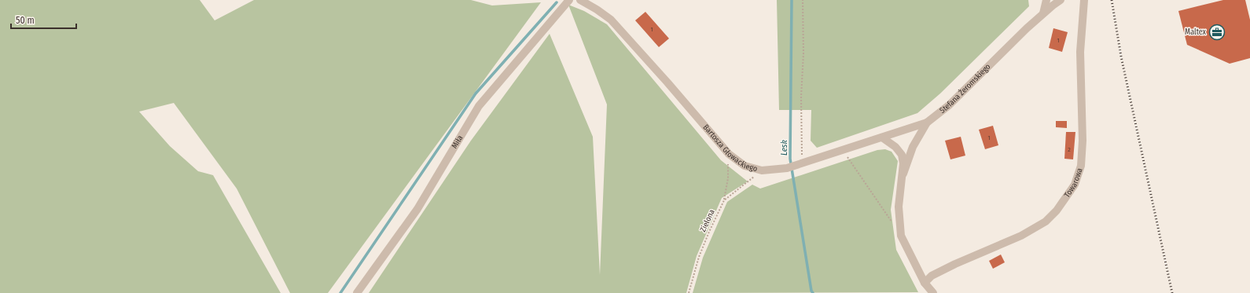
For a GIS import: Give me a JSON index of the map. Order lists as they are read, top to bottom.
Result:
{
  "streets": {
    "street": [
      "Stefana Żeromskiego",
      "Miła",
      "Bartosza Głowackiego",
      "Towarowa"
    ],
    "path": ["Zielona"]
  },
  "crossings": [
    ["Stefana Żeromskiego", "Bartosza Głowackiego"],
    ["Stefana Żeromskiego", "Towarowa"],
    ["Bartosza Głowackiego", "Zielona"]
  ],
  "water": ["Lesk"],
  "places": {
    "office": ["Maltex"]
  },
  "house_numbers": [
    "1",
    "1",
    "1",
    "2"
  ],
  "scale_bar": "50 m"
}
